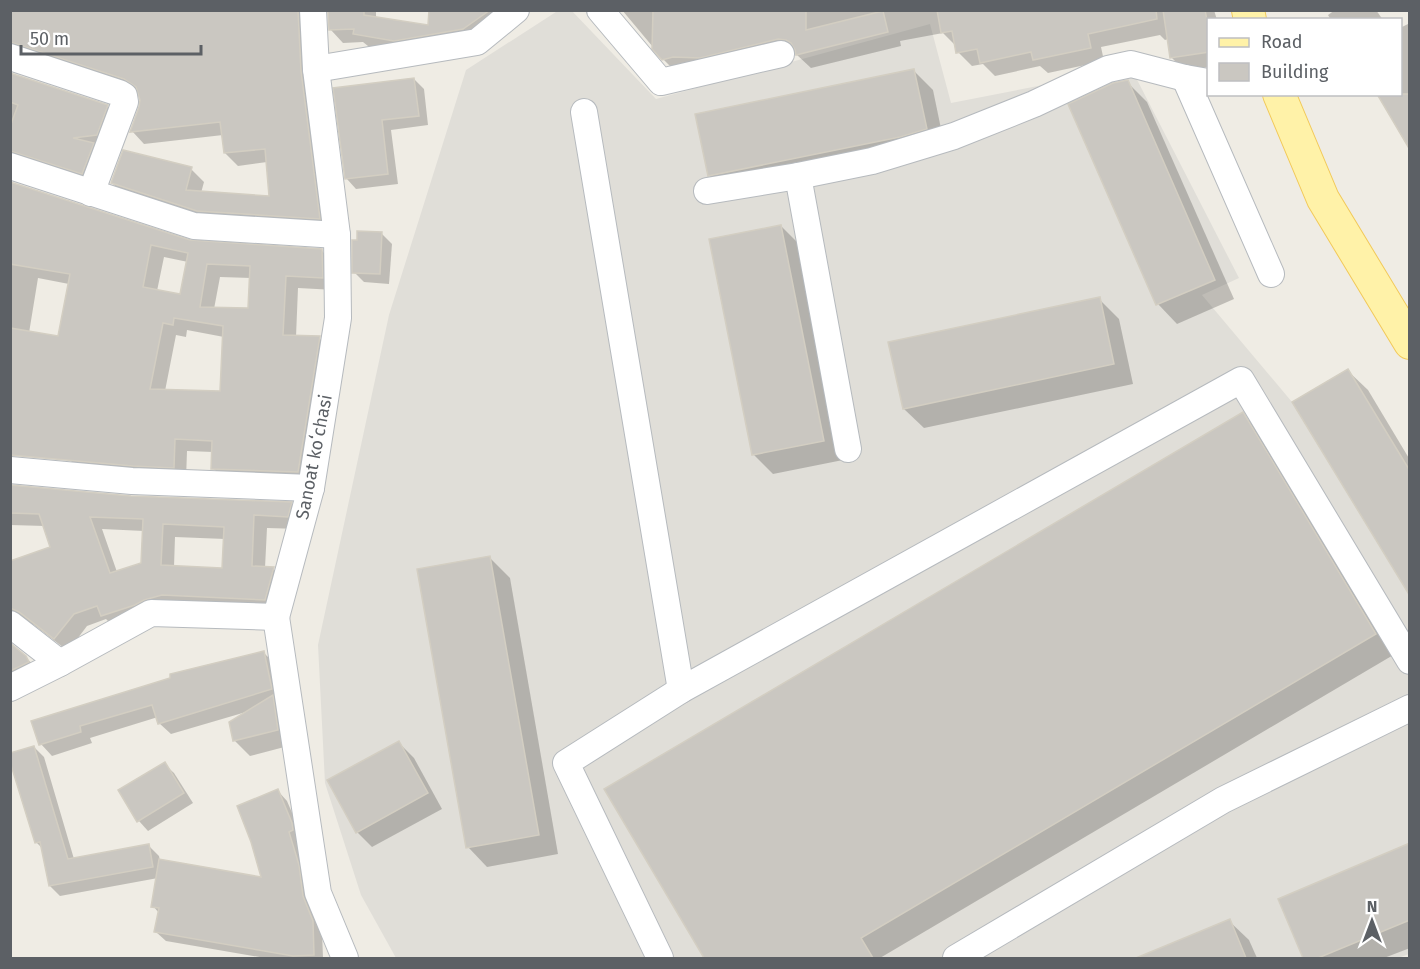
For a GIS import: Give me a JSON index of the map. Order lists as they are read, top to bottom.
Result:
{
  "streets": {
    "street": ["Sanoat koʻchasi"]
  },
  "legend": ["Road", "Building"],
  "scale_bar": "50 m",
  "north": "top"
}
